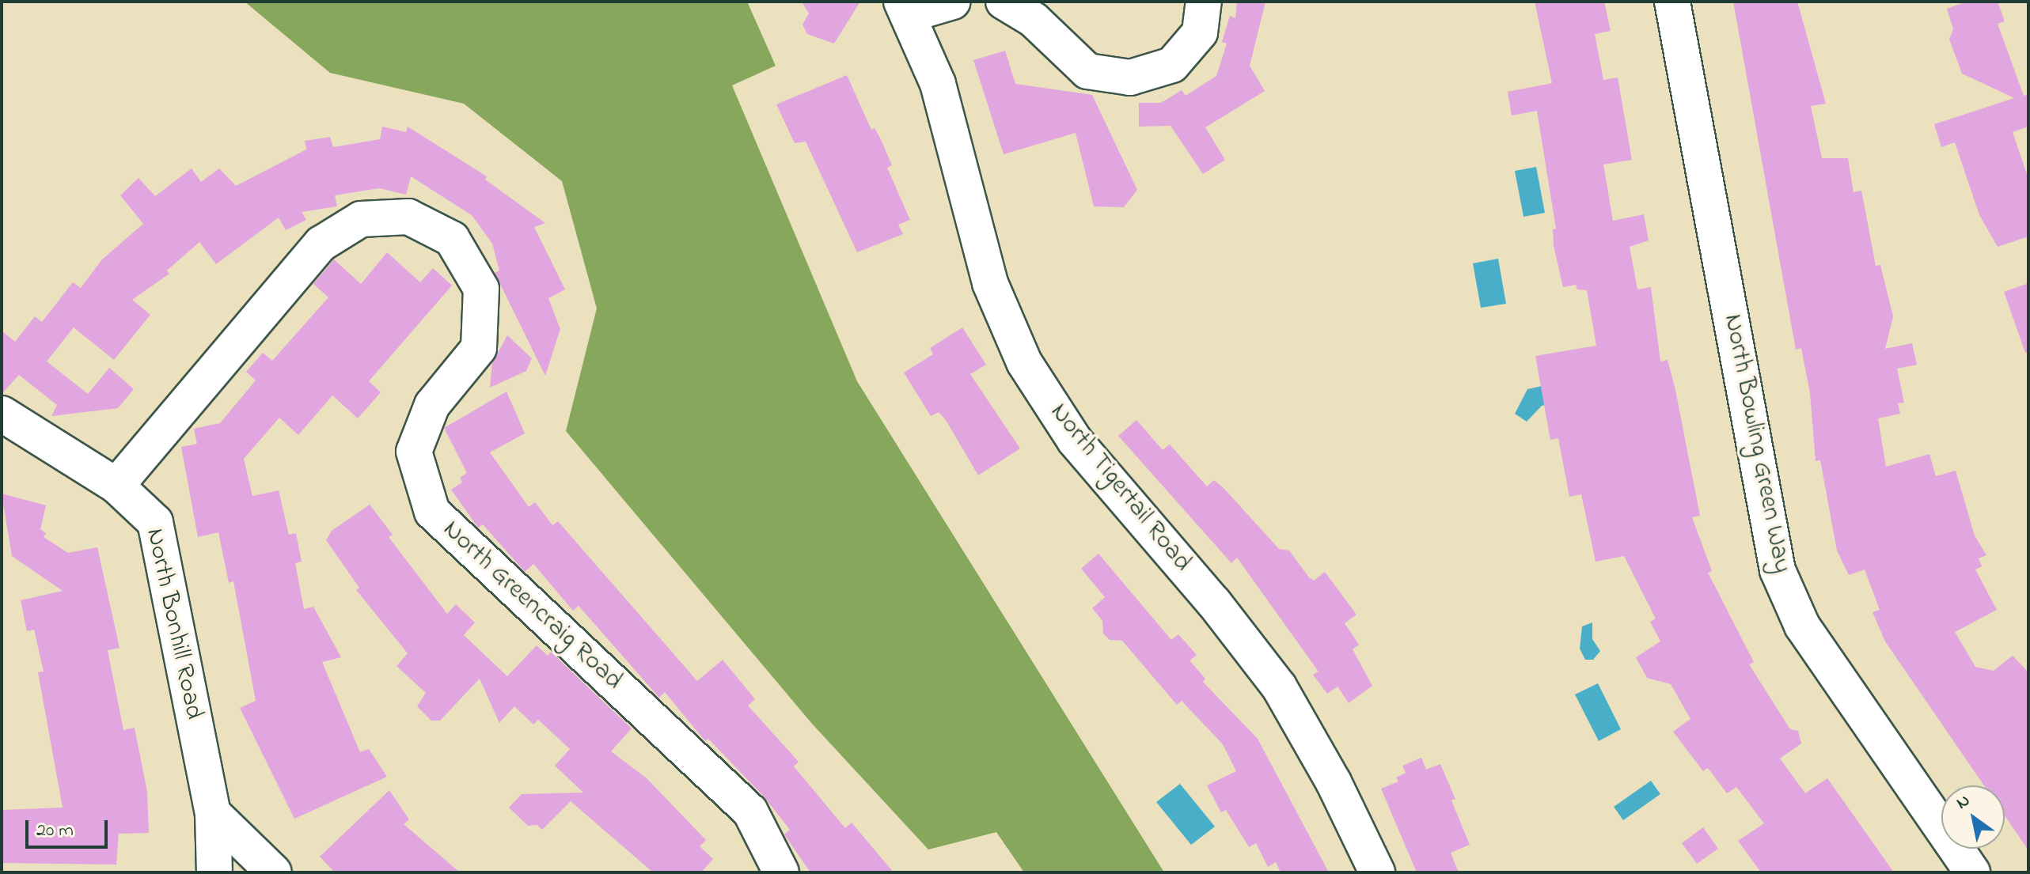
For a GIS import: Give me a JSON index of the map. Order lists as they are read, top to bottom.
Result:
{
  "streets": {
    "street": [
      "North Bowling Green Way",
      "North Tigertail Road",
      "North Greencraig Road",
      "North Bonhill Road"
    ]
  },
  "crossings": [
    ["North Greencraig Road", "North Bonhill Road"]
  ],
  "scale_bar": "20 m",
  "north": "top left"
}
